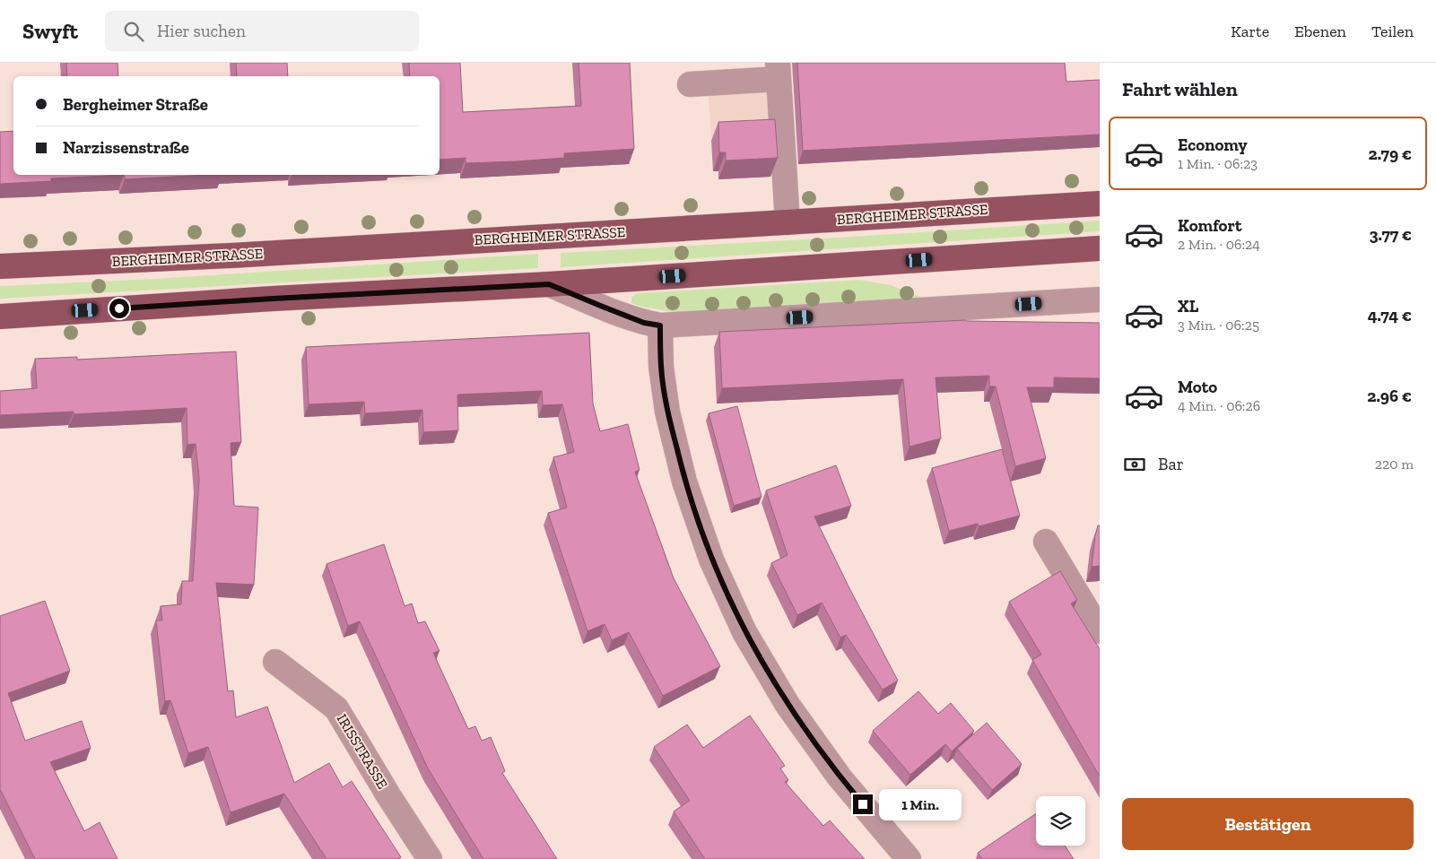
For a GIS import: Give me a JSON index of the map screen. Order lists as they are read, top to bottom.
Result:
{
  "streets": {
    "main road": ["BERGHEIMER STRASSE"],
    "street": ["IRISSTRASSE"]
  },
  "page": {
    "header": "Swyft",
    "search": "Hier suchen",
    "nav": ["Karte", "Ebenen", "Teilen"],
    "heading": "Fahrt wählen",
    "banner": ["Bergheimer Straße", "Narzissenstraße"],
    "list": [
      {
        "name": "Economy",
        "note": "1 Min. · 06:23",
        "value": "2.79 €"
      },
      {
        "name": "Komfort",
        "note": "2 Min. · 06:24",
        "value": "3.77 €"
      },
      {
        "name": "XL",
        "note": "3 Min. · 06:25",
        "value": "4.74 €"
      },
      {
        "name": "Moto",
        "note": "4 Min. · 06:26",
        "value": "2.96 €"
      }
    ],
    "pay": ["Bar", "220 m"],
    "bubble": "1 Min.",
    "buttons": "Bestätigen"
  }
}
